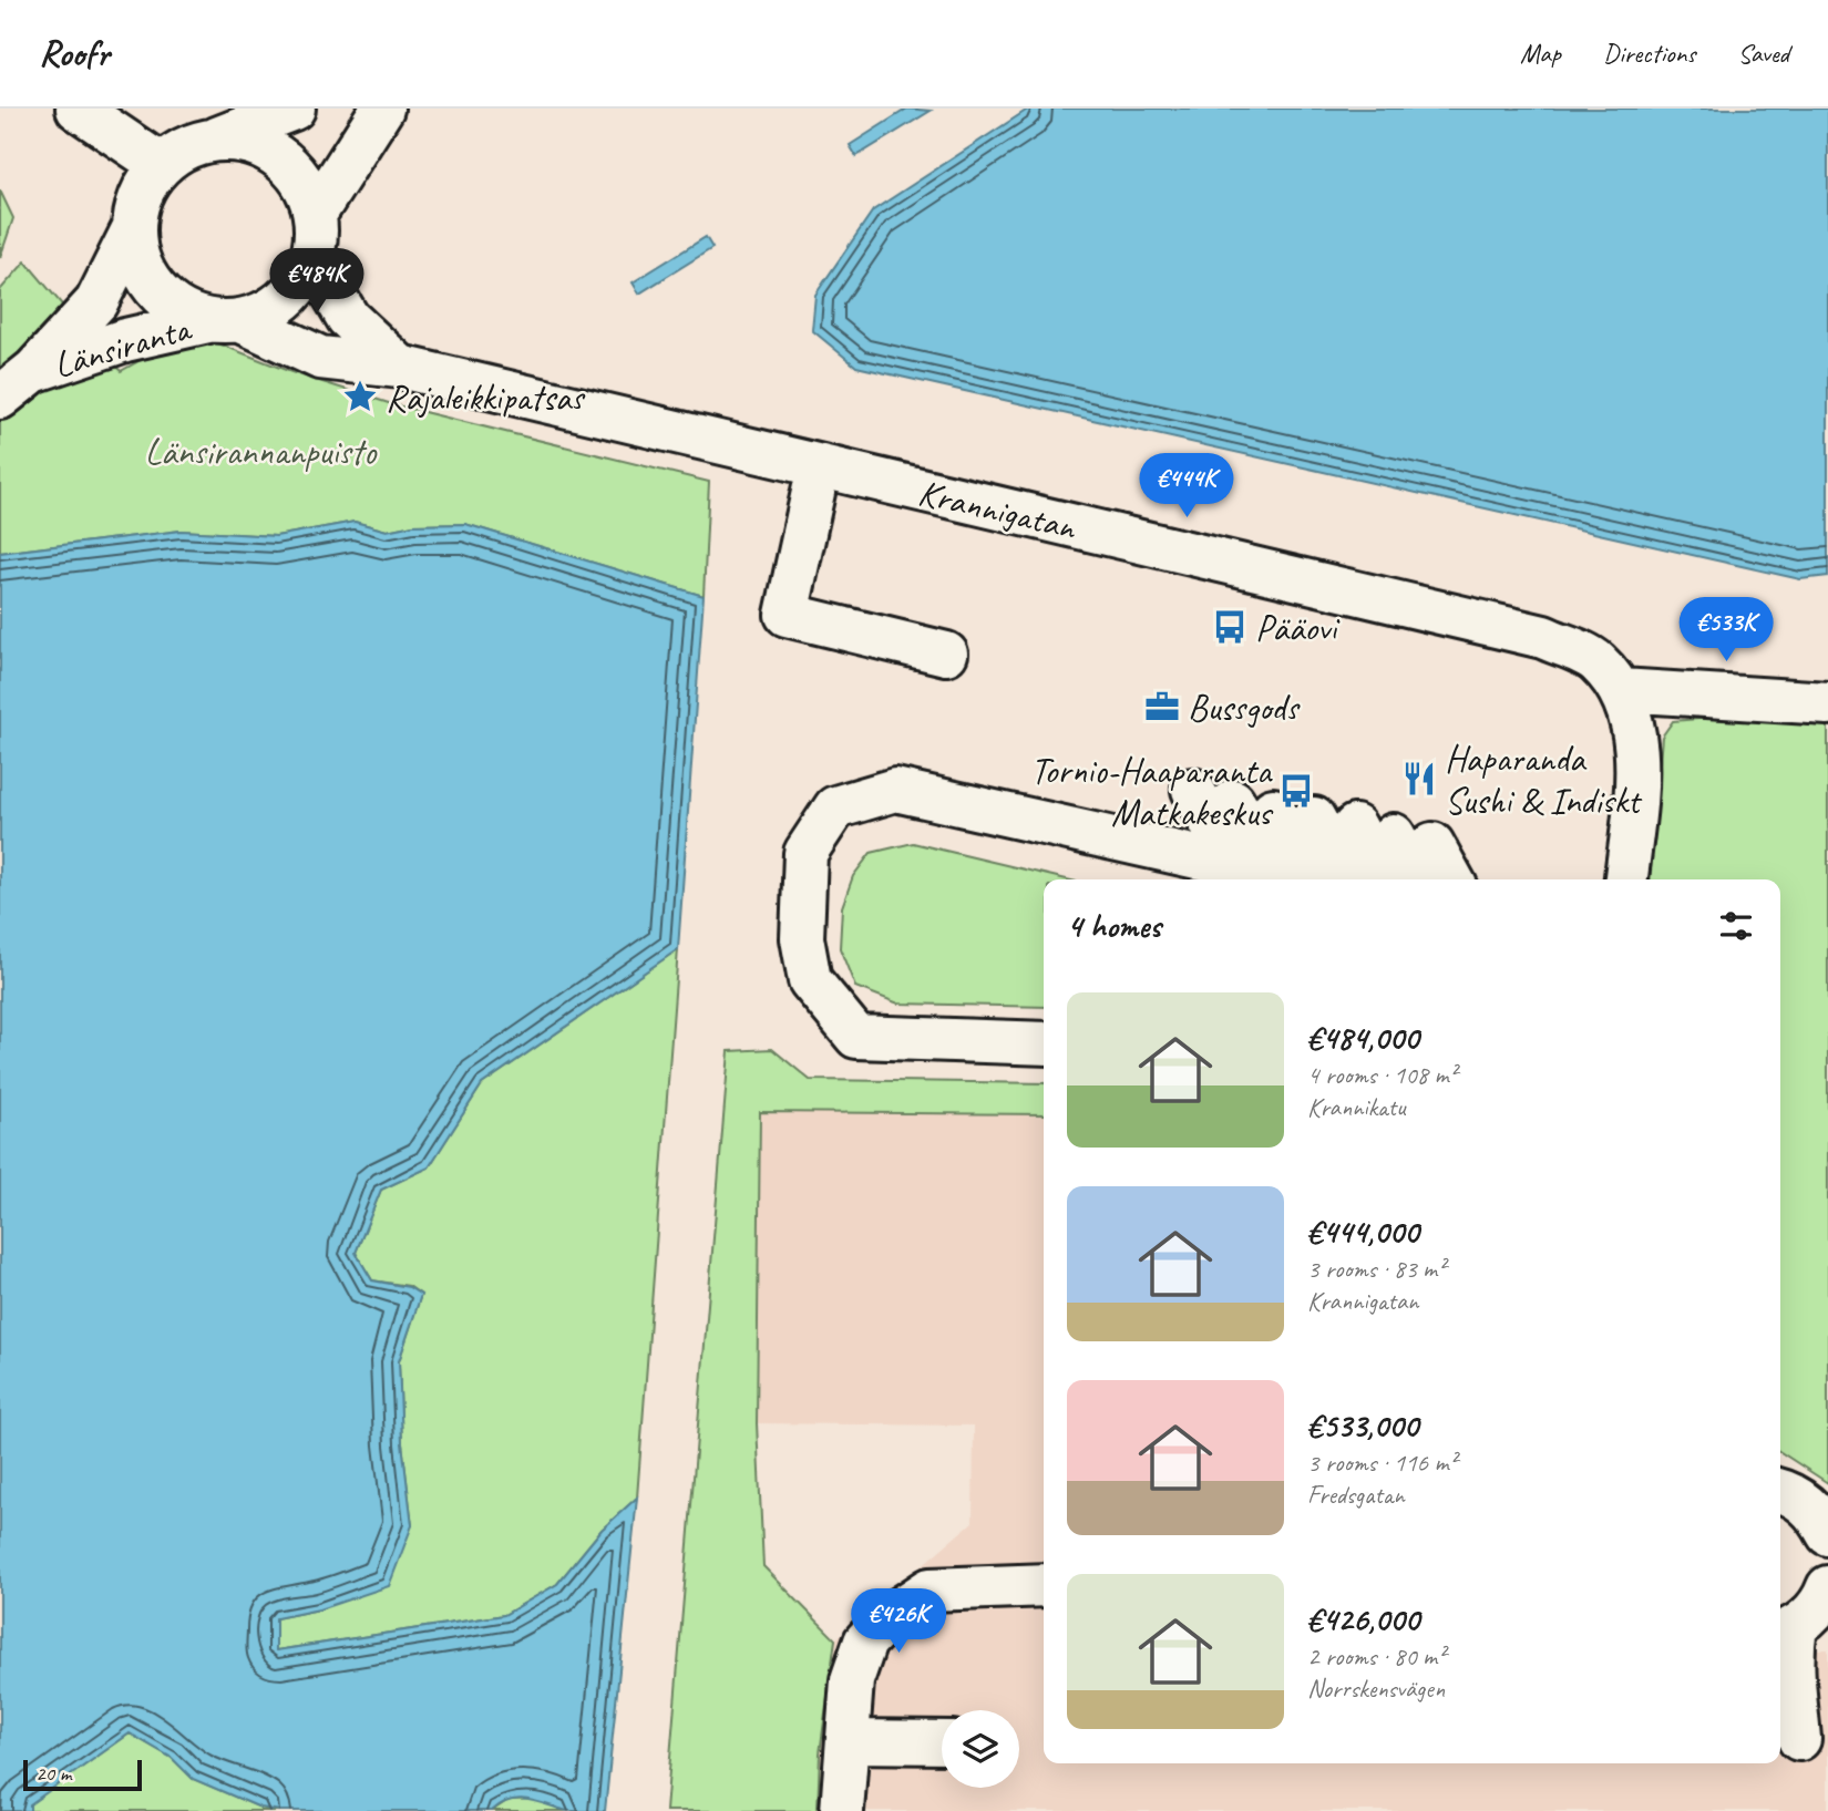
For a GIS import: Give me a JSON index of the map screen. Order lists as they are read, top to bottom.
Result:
{
  "streets": {
    "street": ["Länsiranta", "Krannigatan"]
  },
  "crossings": [
    ["Länsiranta", "Krannigatan"]
  ],
  "parks": ["Länsirannanpuisto"],
  "places": {
    "place": ["Rajaleikkipatsas"],
    "bus stop": ["Pääovi", "Tornio-Haaparanta Matkakeskus"],
    "office": ["Bussgods"],
    "restaurant": ["Haparanda Sushi & Indiskt"]
  },
  "scale_bar": "20 m",
  "page": {
    "header": "Roofr",
    "nav": ["Map", "Directions", "Saved"],
    "price": [
      "€484K",
      "€444K",
      "€533K",
      "€426K"
    ],
    "heading": "4 homes",
    "list": [
      {
        "name": "€484,000",
        "note": "4 rooms · 108 m² · Krannikatu"
      },
      {
        "name": "€444,000",
        "note": "3 rooms · 83 m² · Krannigatan"
      },
      {
        "name": "€533,000",
        "note": "3 rooms · 116 m² · Fredsgatan"
      },
      {
        "name": "€426,000",
        "note": "2 rooms · 80 m² · Norrskensvägen"
      }
    ],
    "scale": "20 m"
  }
}
